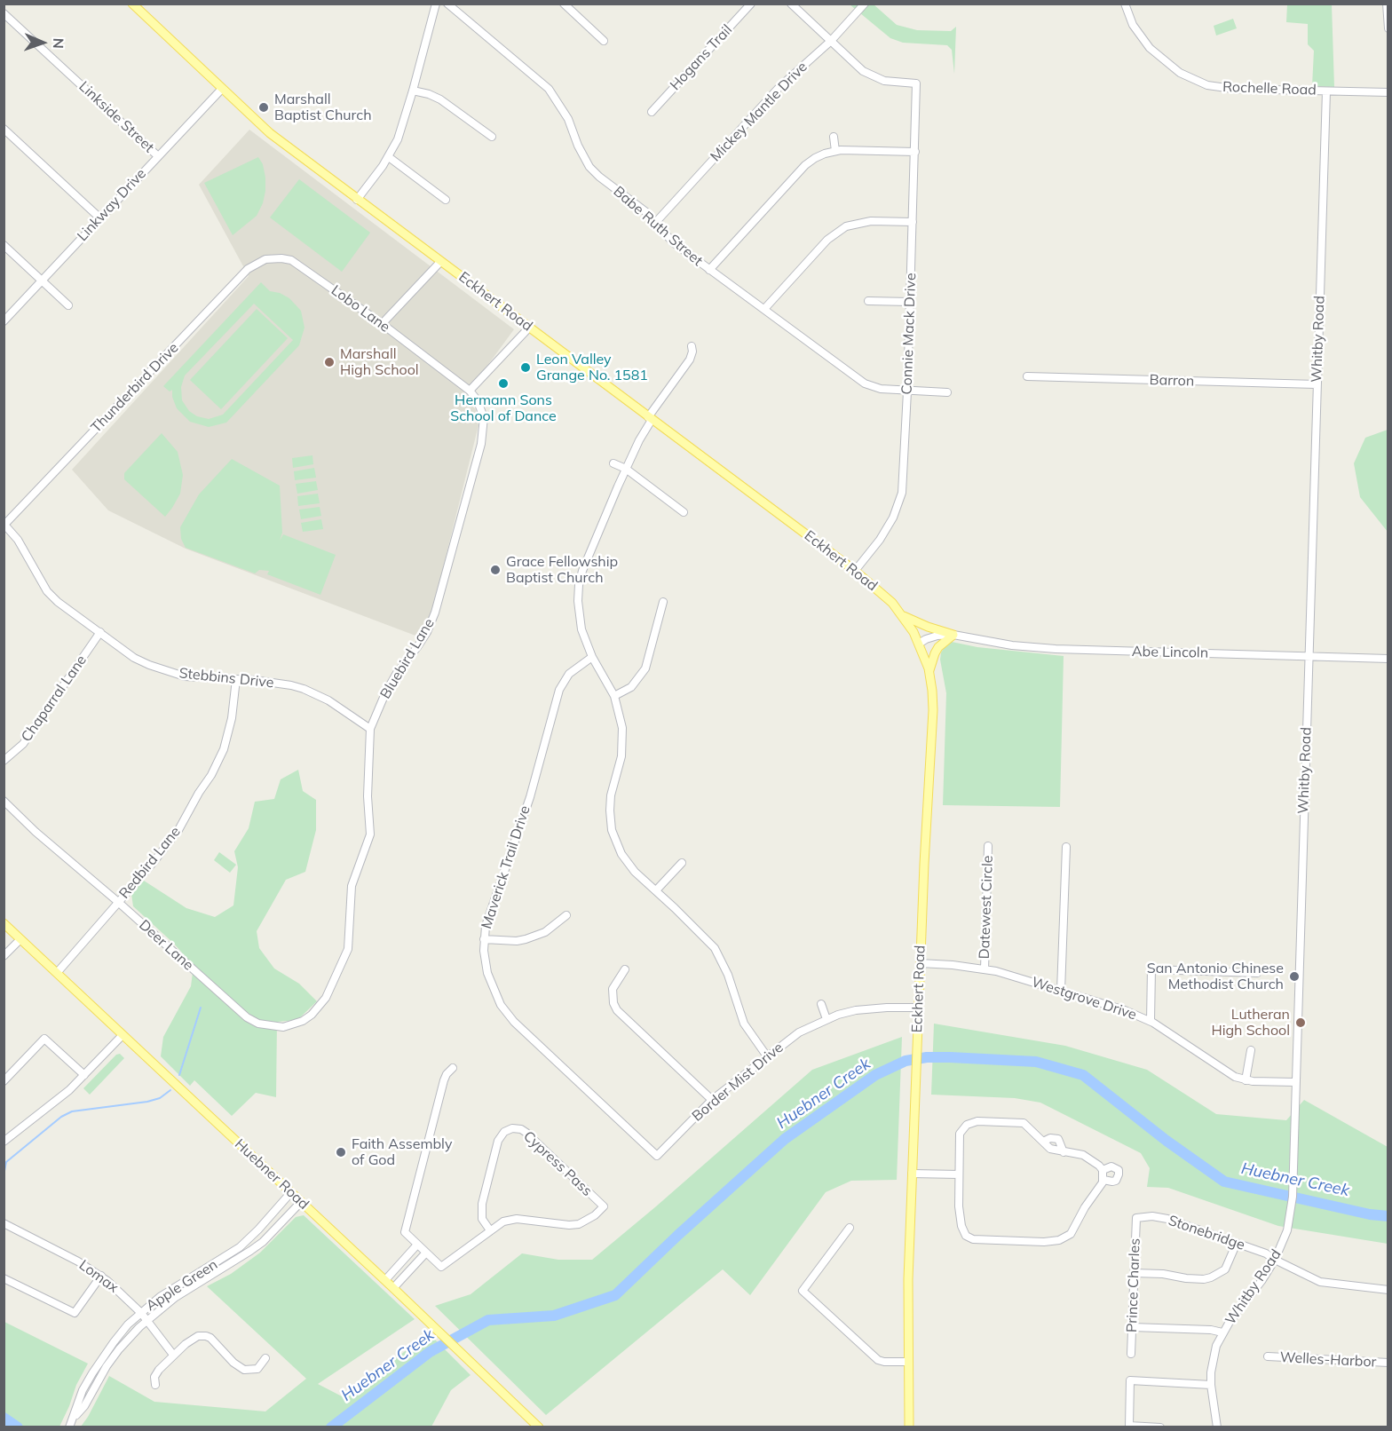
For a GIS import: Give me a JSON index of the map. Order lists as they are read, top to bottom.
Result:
{
  "streets": {
    "main road": ["Eckhert Road", "Huebner Road"],
    "street": [
      "Hogans Trail",
      "Rochelle Road",
      "Mickey Mantle Drive",
      "Linkside Street",
      "Linkway Drive",
      "Babe Ruth Street",
      "Lobo Lane",
      "Connie Mack Drive",
      "Whitby Road",
      "Barron",
      "Thunderbird Drive",
      "Abe Lincoln",
      "Bluebird Lane",
      "Stebbins Drive",
      "Chaparral Lane",
      "Redbird Lane",
      "Maverick Trail Drive",
      "Datewest Circle",
      "Deer Lane",
      "Westgrove Drive",
      "Border Mist Drive",
      "Cypress Pass",
      "Stonebridge",
      "Lomax",
      "Apple Green",
      "Prince Charles",
      "Welles-Harbor"
    ]
  },
  "crossings": [
    ["Rochelle Road", "Whitby Road"],
    ["Mickey Mantle Drive", "Babe Ruth Street"],
    ["Mickey Mantle Drive", "Connie Mack Drive"],
    ["Linkside Street", "Linkway Drive"],
    ["Linkway Drive", "Eckhert Road"],
    ["Babe Ruth Street", "Connie Mack Drive"],
    ["Eckhert Road", "Connie Mack Drive"],
    ["Eckhert Road", "Abe Lincoln"],
    ["Eckhert Road", "Westgrove Drive"],
    ["Eckhert Road", "Border Mist Drive"],
    ["Lobo Lane", "Thunderbird Drive"],
    ["Lobo Lane", "Bluebird Lane"],
    ["Whitby Road", "Barron"],
    ["Whitby Road", "Abe Lincoln"],
    ["Whitby Road", "Westgrove Drive"],
    ["Whitby Road", "Stonebridge"],
    ["Thunderbird Drive", "Stebbins Drive"],
    ["Bluebird Lane", "Stebbins Drive"],
    ["Bluebird Lane", "Deer Lane"],
    ["Stebbins Drive", "Chaparral Lane"],
    ["Stebbins Drive", "Redbird Lane"],
    ["Redbird Lane", "Deer Lane"],
    ["Redbird Lane", "Huebner Road"],
    ["Maverick Trail Drive", "Border Mist Drive"],
    ["Datewest Circle", "Westgrove Drive"],
    ["Huebner Road", "Apple Green"],
    ["Stonebridge", "Prince Charles"],
    ["Lomax", "Apple Green"]
  ],
  "water": ["Huebner Creek"],
  "places": [
    "Marshall Baptist Church",
    "Marshall High School",
    "Leon Valley Grange No. 1581",
    "Hermann Sons School of Dance",
    "Grace Fellowship Baptist Church",
    "San Antonio Chinese Methodist Church",
    "Lutheran High School",
    "Faith Assembly of God"
  ],
  "north": "right"
}
